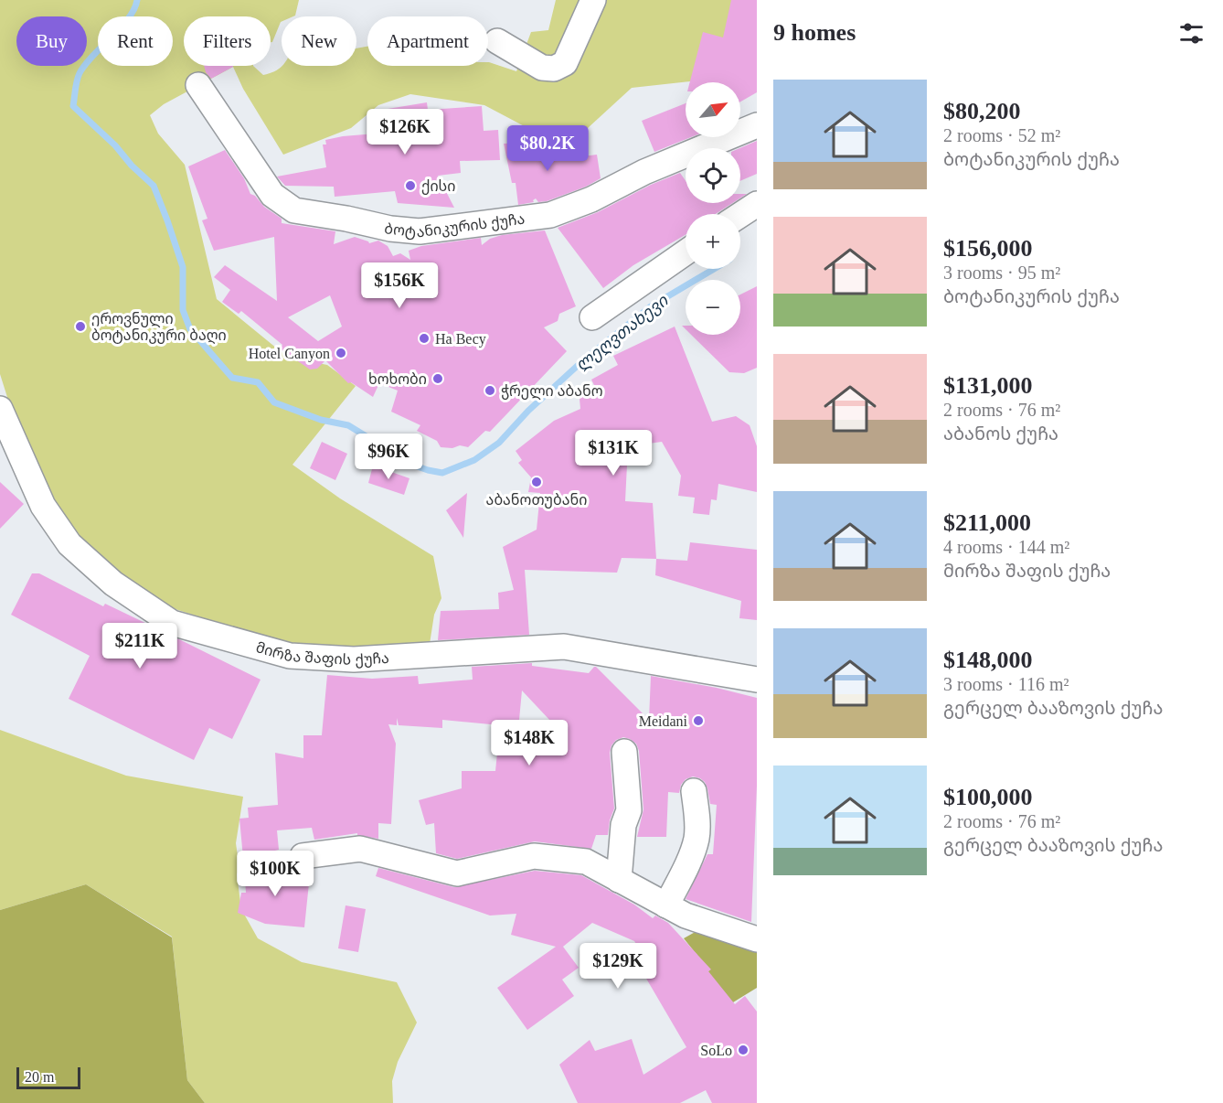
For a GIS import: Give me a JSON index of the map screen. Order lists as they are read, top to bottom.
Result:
{
  "streets": {
    "street": ["ბოტანიკურის ქუჩა", "მირზა შაფის ქუჩა"]
  },
  "water": ["ლეღვთახევი"],
  "places": [
    "ქისი",
    "ეროვნული ბოტანიკური ბაღი",
    "На Весу",
    "Hotel Canyon",
    "ხოხობი",
    "ჭრელი აბანო",
    "აბანოთუბანი",
    "Meidani",
    "SoLo"
  ],
  "scale_bar": "20 m",
  "north": "top right",
  "page": {
    "heading": "9 homes",
    "chip": [
      "Buy",
      "Rent",
      "Filters",
      "New",
      "Apartment"
    ],
    "list": [
      {
        "name": "$80,200",
        "note": "2 rooms · 52 m² · ბოტანიკურის ქუჩა"
      },
      {
        "name": "$156,000",
        "note": "3 rooms · 95 m² · ბოტანიკურის ქუჩა"
      },
      {
        "name": "$131,000",
        "note": "2 rooms · 76 m² · აბანოს ქუჩა"
      },
      {
        "name": "$211,000",
        "note": "4 rooms · 144 m² · მირზა შაფის ქუჩა"
      },
      {
        "name": "$148,000",
        "note": "3 rooms · 116 m² · გერცელ ბააზოვის ქუჩა"
      },
      {
        "name": "$100,000",
        "note": "2 rooms · 76 m² · გერცელ ბააზოვის ქუჩა"
      }
    ],
    "map_buttons": ["+", "−"],
    "price": [
      "$126K",
      "$80.2K",
      "$156K",
      "$131K",
      "$96K",
      "$211K",
      "$148K",
      "$100K",
      "$129K"
    ],
    "scale": "20 m"
  }
}
